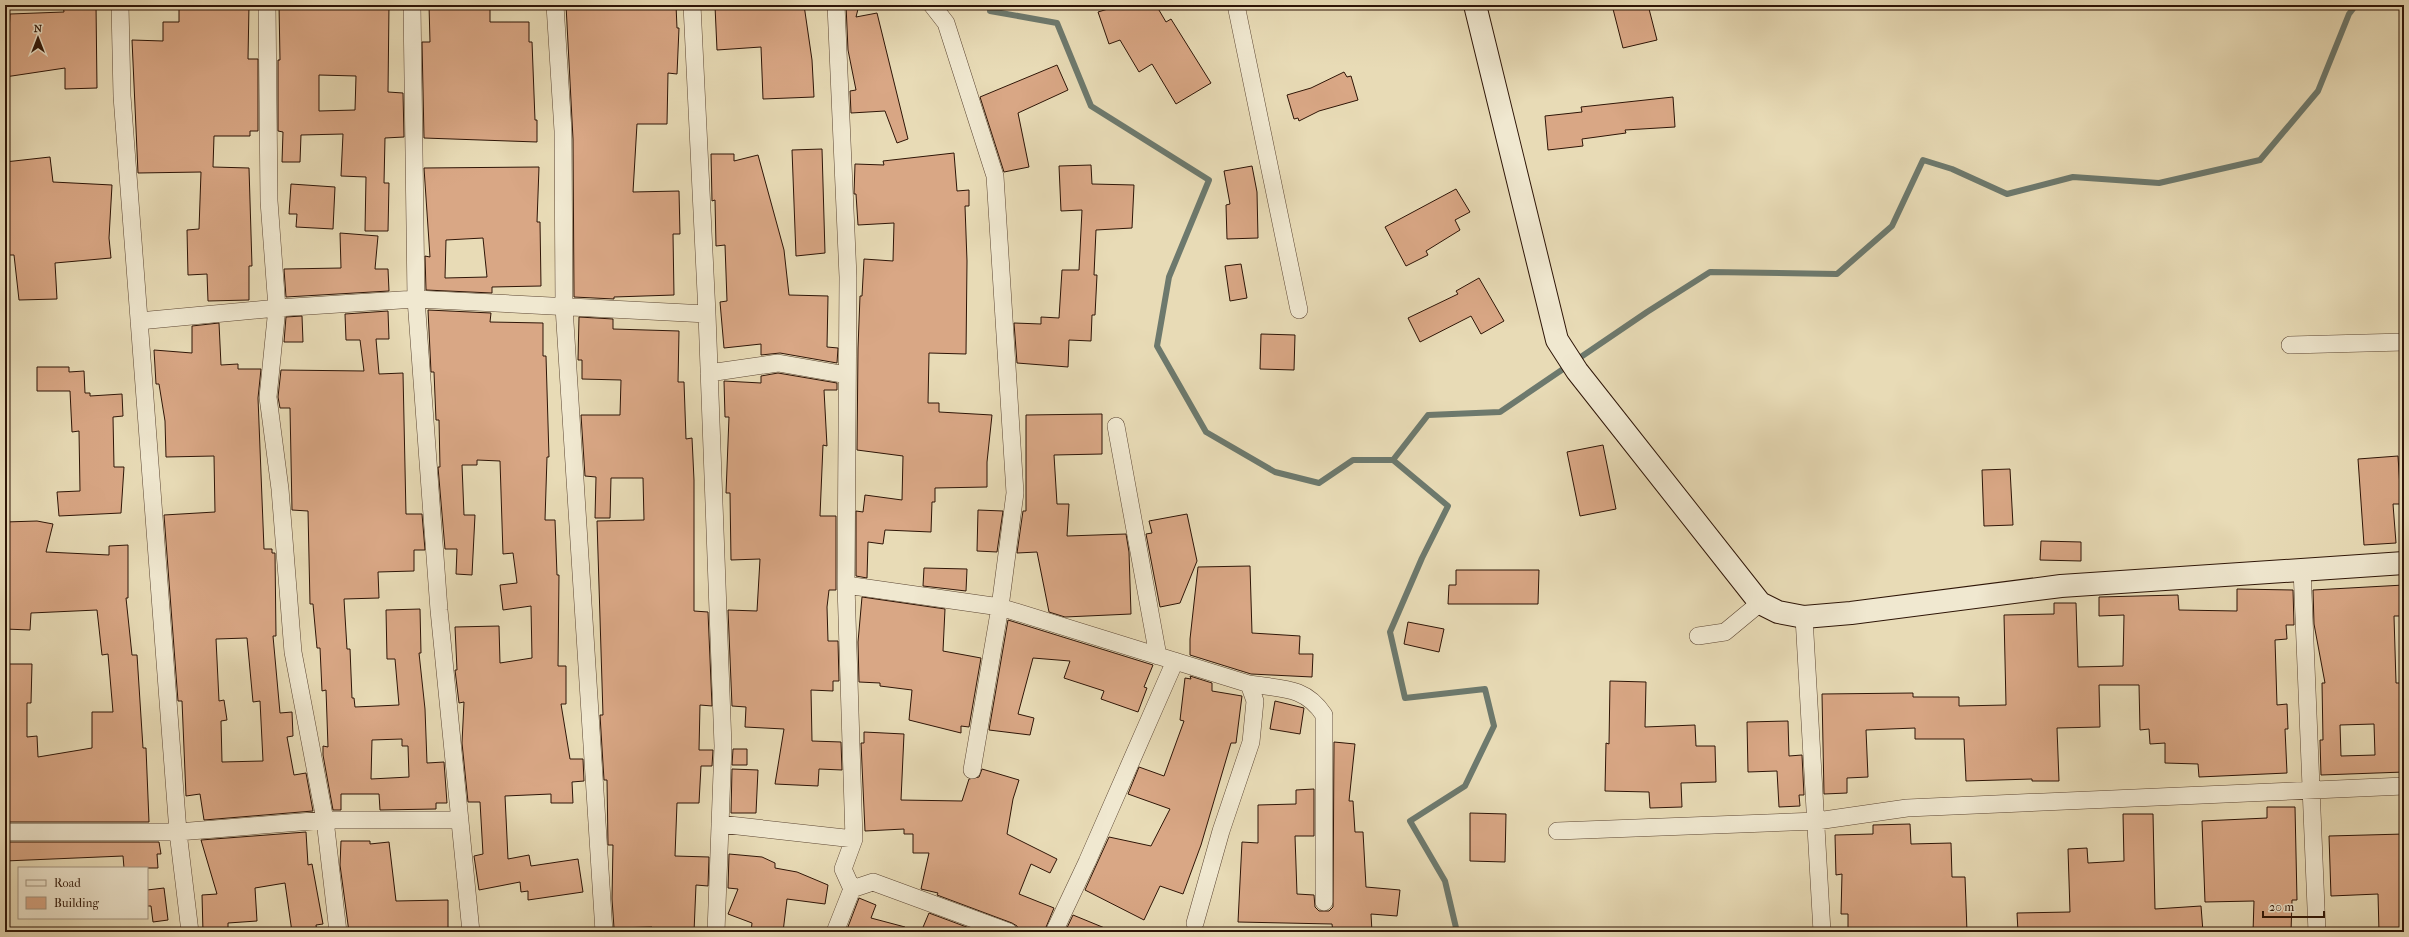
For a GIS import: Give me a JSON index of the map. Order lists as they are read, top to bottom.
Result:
{
  "legend": ["Road", "Building"],
  "scale_bar": "20 m",
  "north": "top"
}
